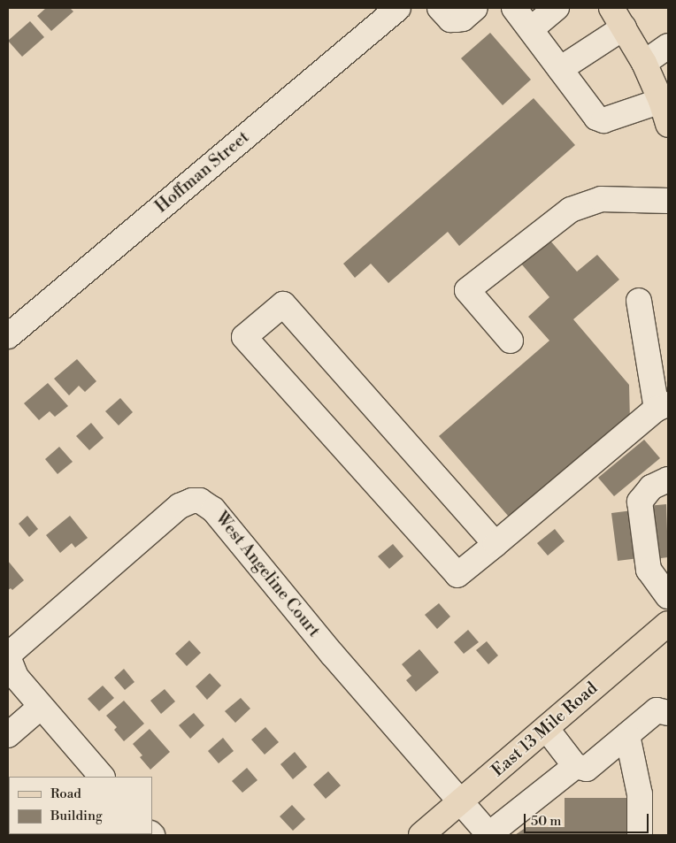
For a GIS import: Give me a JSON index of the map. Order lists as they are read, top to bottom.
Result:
{
  "streets": {
    "main road": ["East 13 Mile Road"],
    "street": ["Hoffman Street", "West Angeline Court"]
  },
  "crossings": [
    ["West Angeline Court", "East 13 Mile Road"]
  ],
  "legend": ["Road", "Building"],
  "scale_bar": "50 m"
}
